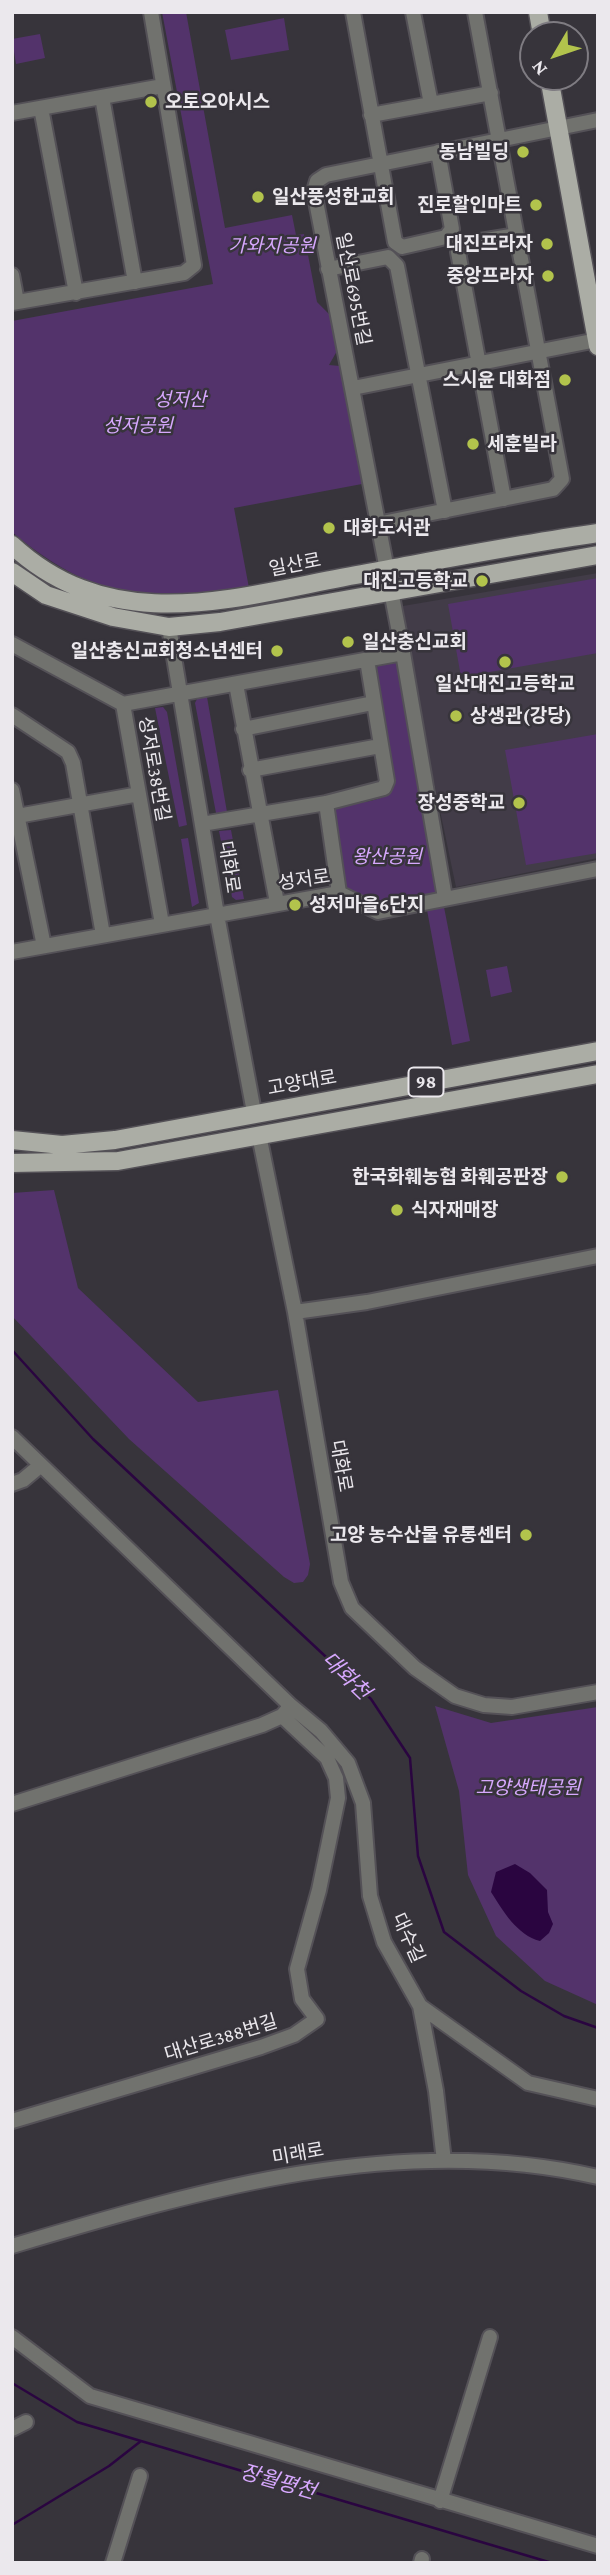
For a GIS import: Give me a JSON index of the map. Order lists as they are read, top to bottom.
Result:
{
  "streets": {
    "main road": ["일산로", "98", "고양대로"],
    "street": [
      "일산로695번길",
      "성저로38번길",
      "대화로",
      "성저로",
      "대수길",
      "대산로388번길",
      "미래로"
    ]
  },
  "crossings": [
    ["일산로695번길", "일산로"],
    ["일산로695번길", "성저로"],
    ["성저로38번길", "성저로"],
    ["대화로", "성저로"],
    ["대화로", "98"],
    ["대화로", "고양대로"],
    ["대수길", "대산로388번길"]
  ],
  "water": ["대화천", "장월평천"],
  "parks": [
    "가와지공원",
    "성저산",
    "성저공원",
    "왕산공원",
    "고양생태공원"
  ],
  "places": [
    "오토오아시스",
    "동남빌딩",
    "일산풍성한교회",
    "진로할인마트",
    "대진프라자",
    "중앙프라자",
    "스시윤 대화점",
    "세훈빌라",
    "대화도서관",
    "대진고등학교",
    "일산충신교회",
    "일산충신교회청소년센터",
    "일산대진고등학교",
    "상생관(강당)",
    "장성중학교",
    "성저마을6단지",
    "한국화훼농협 화훼공판장",
    "식자재매장",
    "고양 농수산물 유통센터"
  ],
  "north": "bottom left"
}
